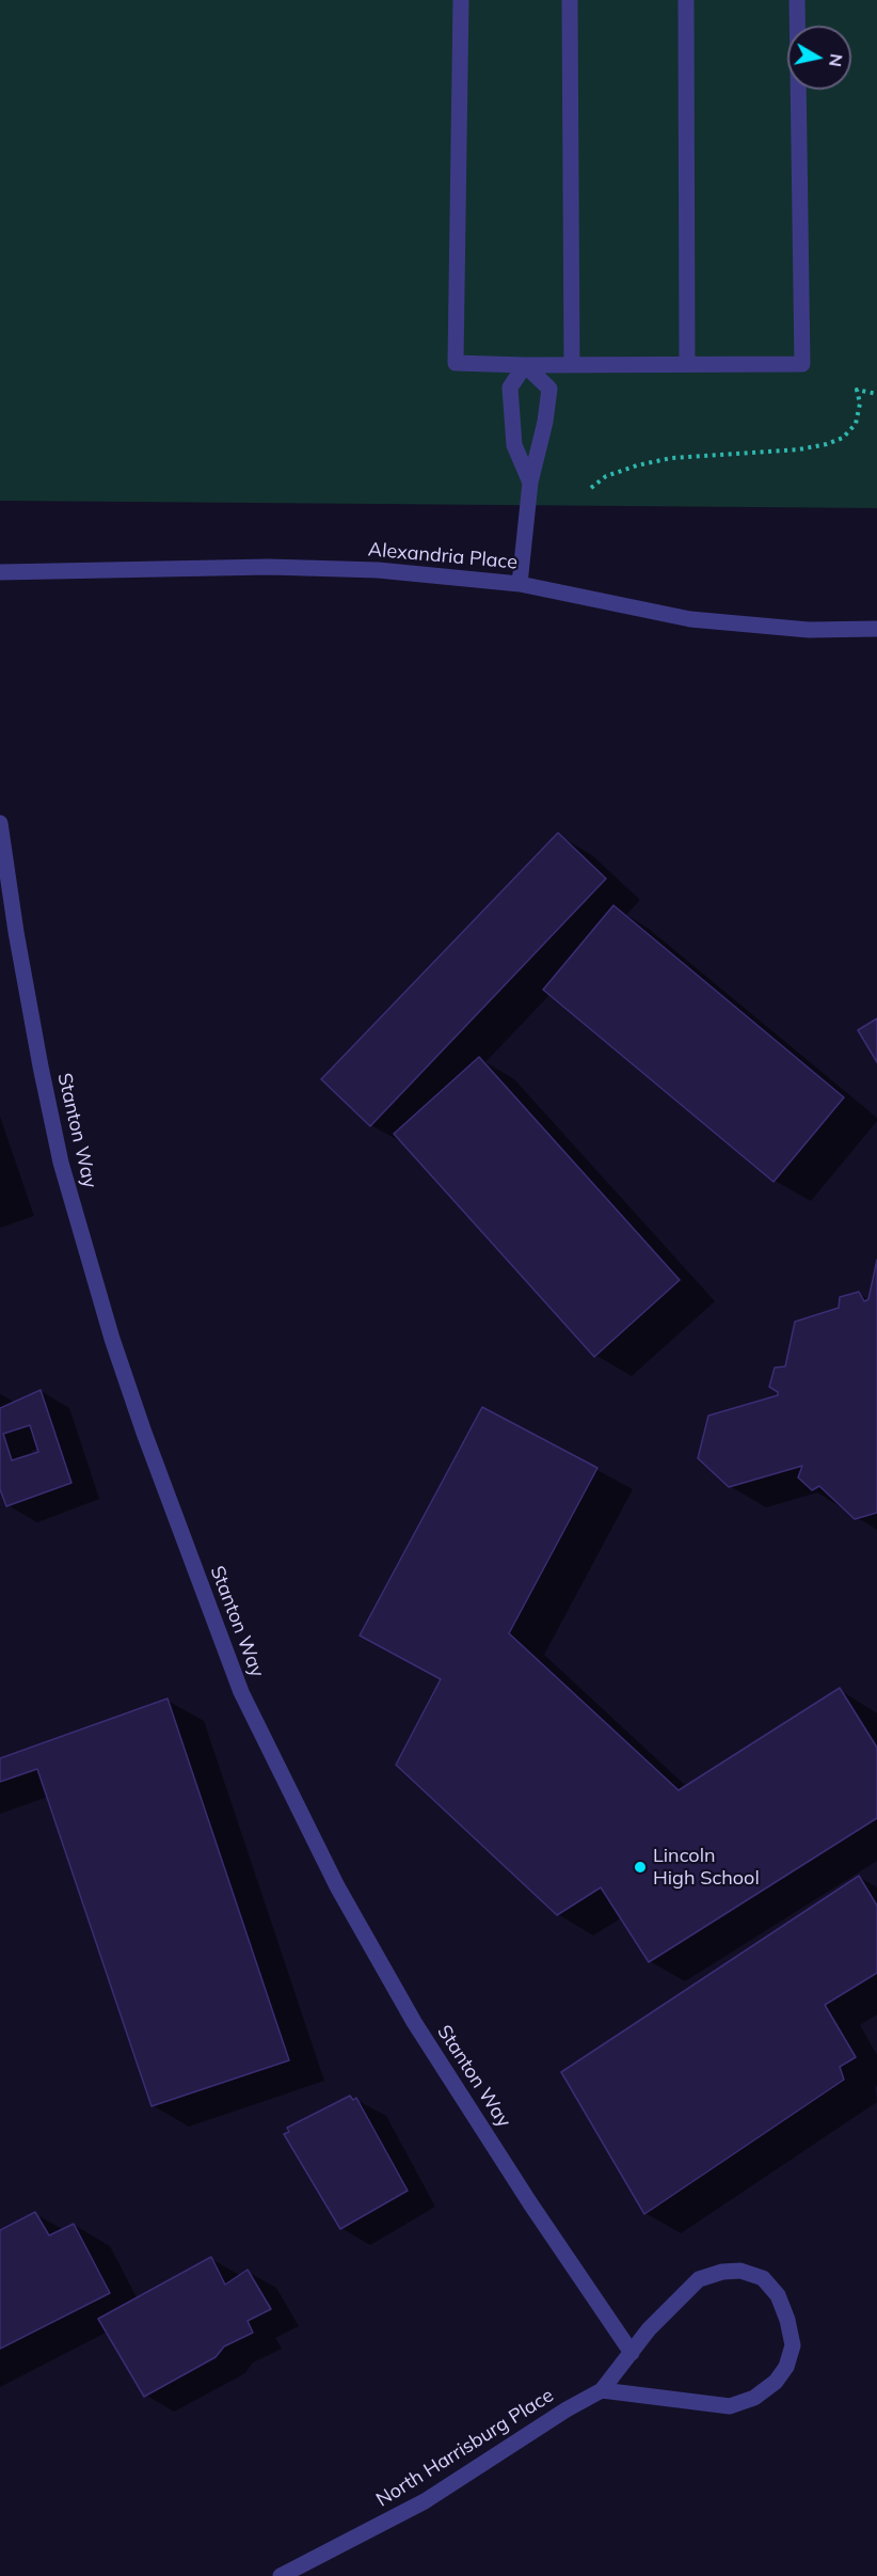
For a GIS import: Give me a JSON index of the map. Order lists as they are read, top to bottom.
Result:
{
  "streets": {
    "street": ["Alexandria Place", "Stanton Way", "North Harrisburg Place"]
  },
  "crossings": [
    ["Stanton Way", "North Harrisburg Place"]
  ],
  "places": ["Lincoln High School"],
  "north": "right"
}
